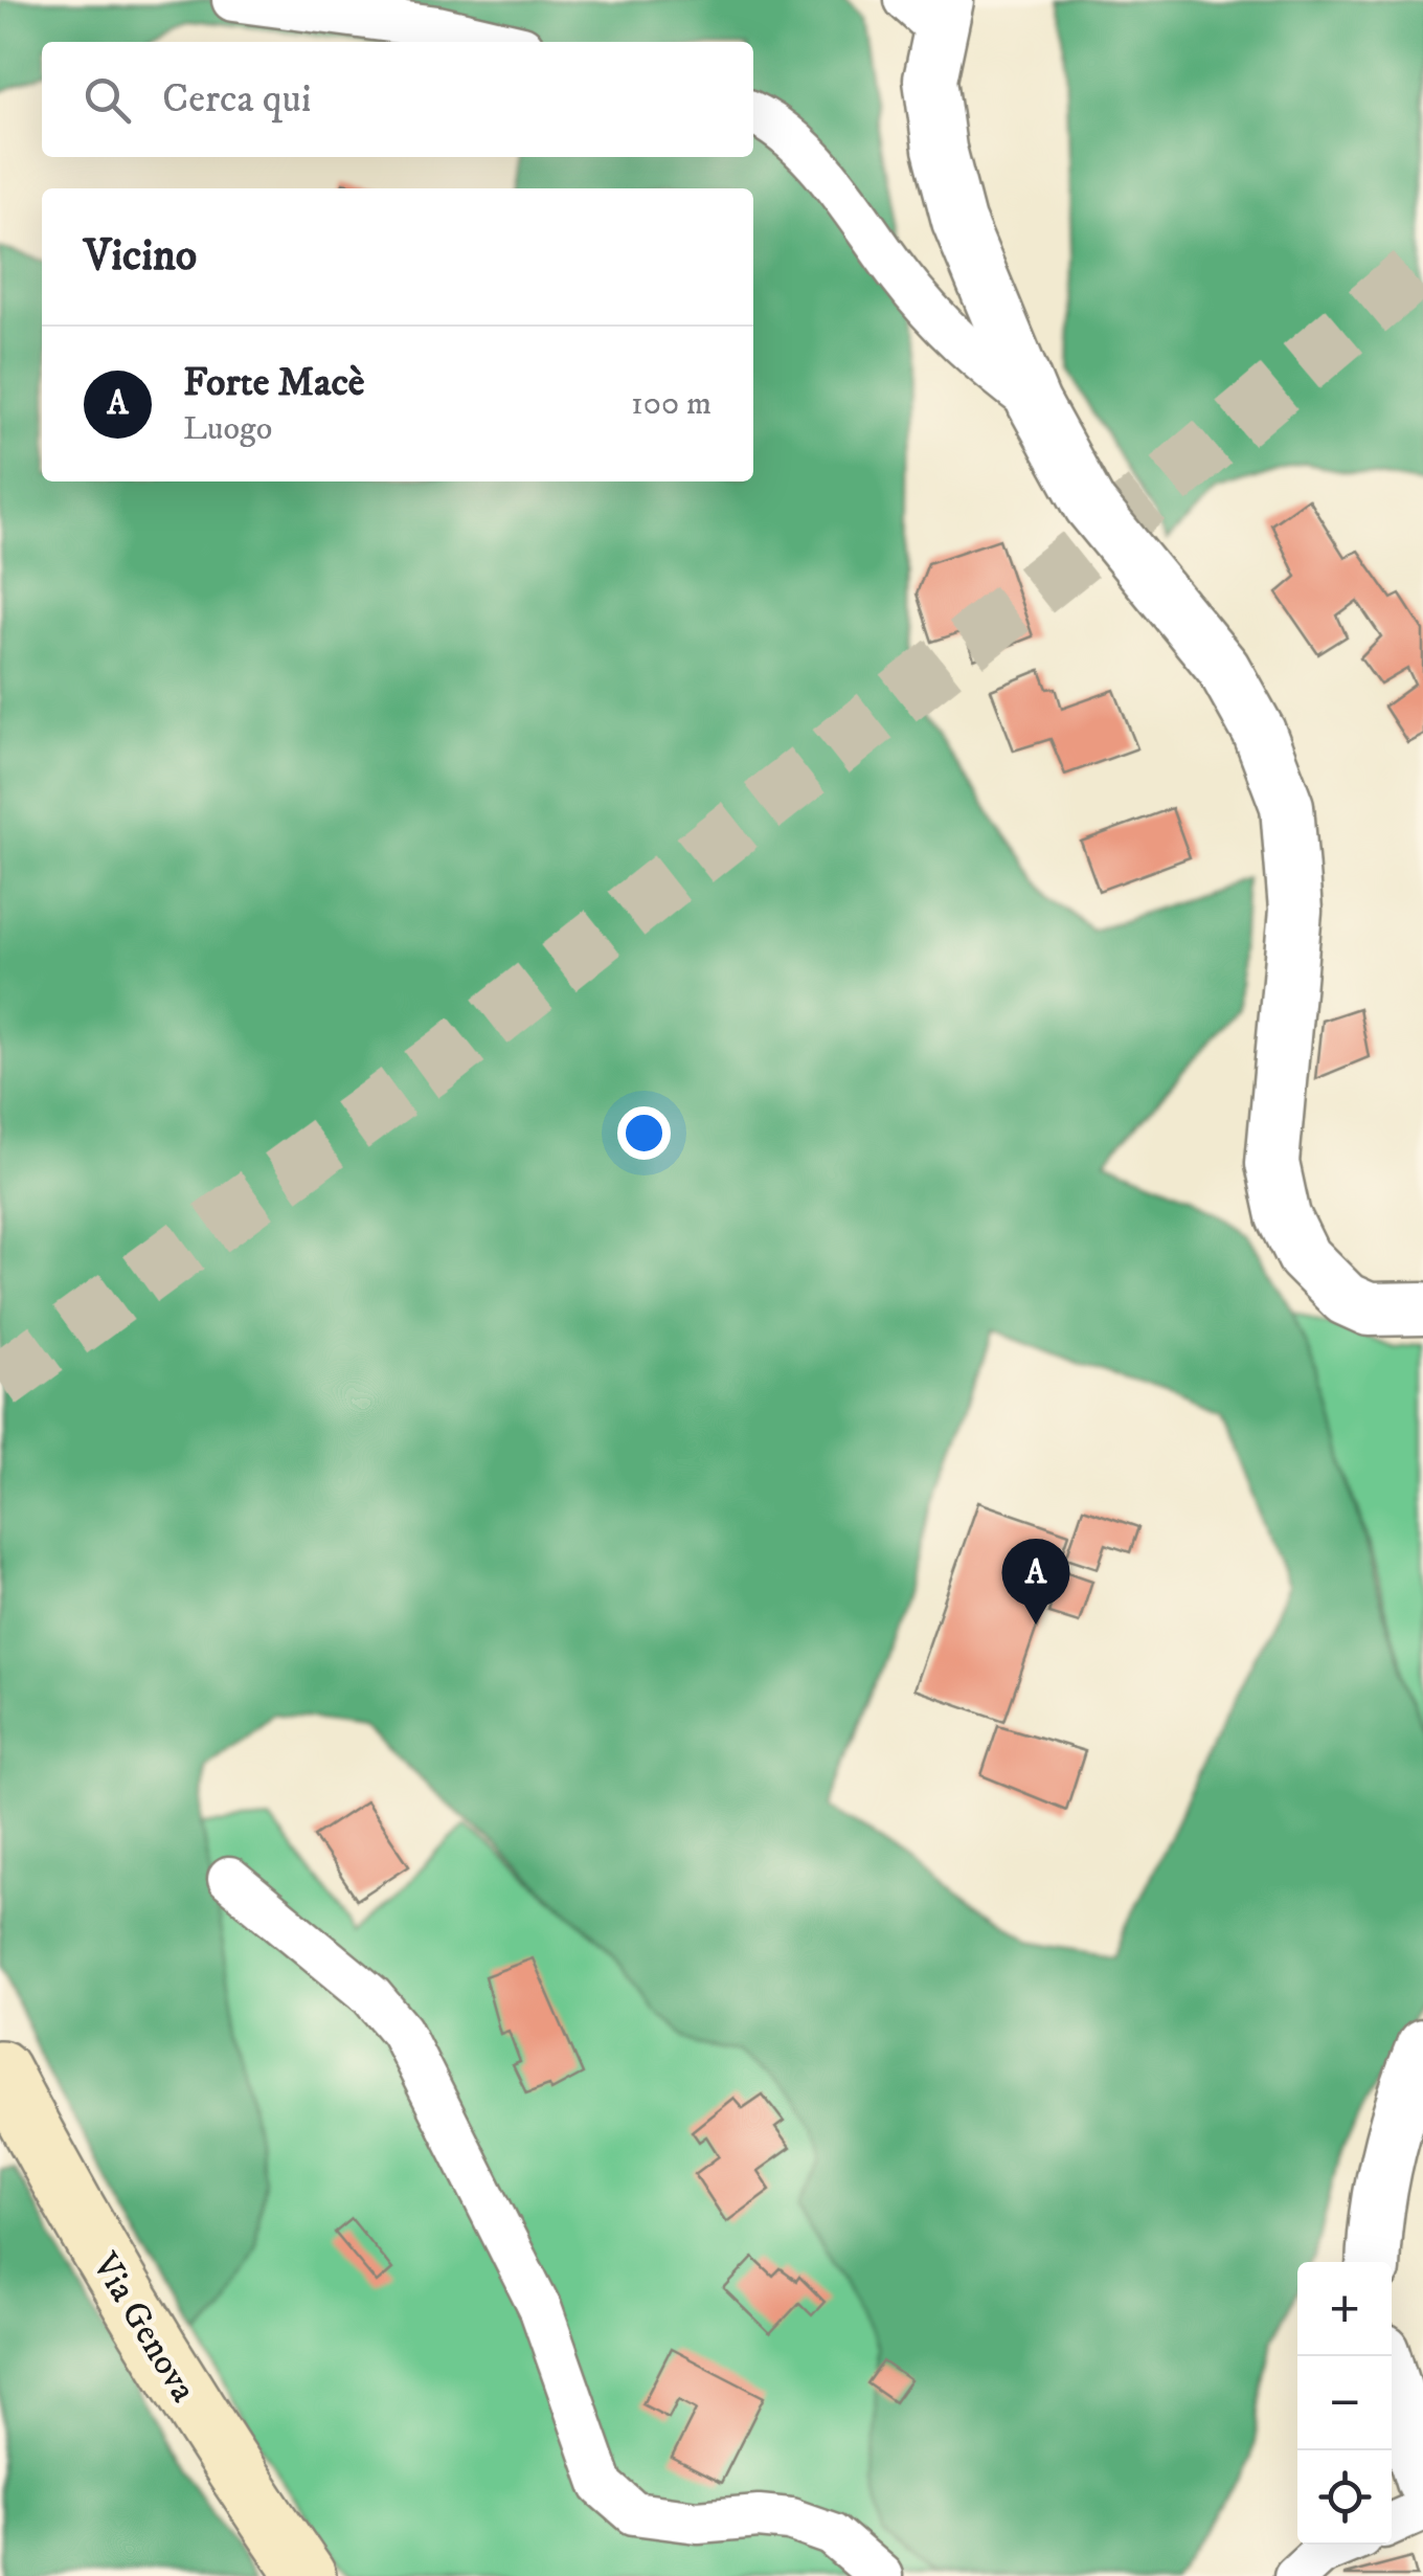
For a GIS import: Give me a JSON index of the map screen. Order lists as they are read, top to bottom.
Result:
{
  "streets": {
    "main road": ["Via Genova"]
  },
  "page": {
    "search": "Cerca qui",
    "heading": "Vicino",
    "list": [
      {
        "mark": "A",
        "name": "Forte Macè",
        "note": "Luogo",
        "value": "100 m"
      }
    ],
    "pins": "A",
    "map_buttons": ["+", "−"]
  }
}
